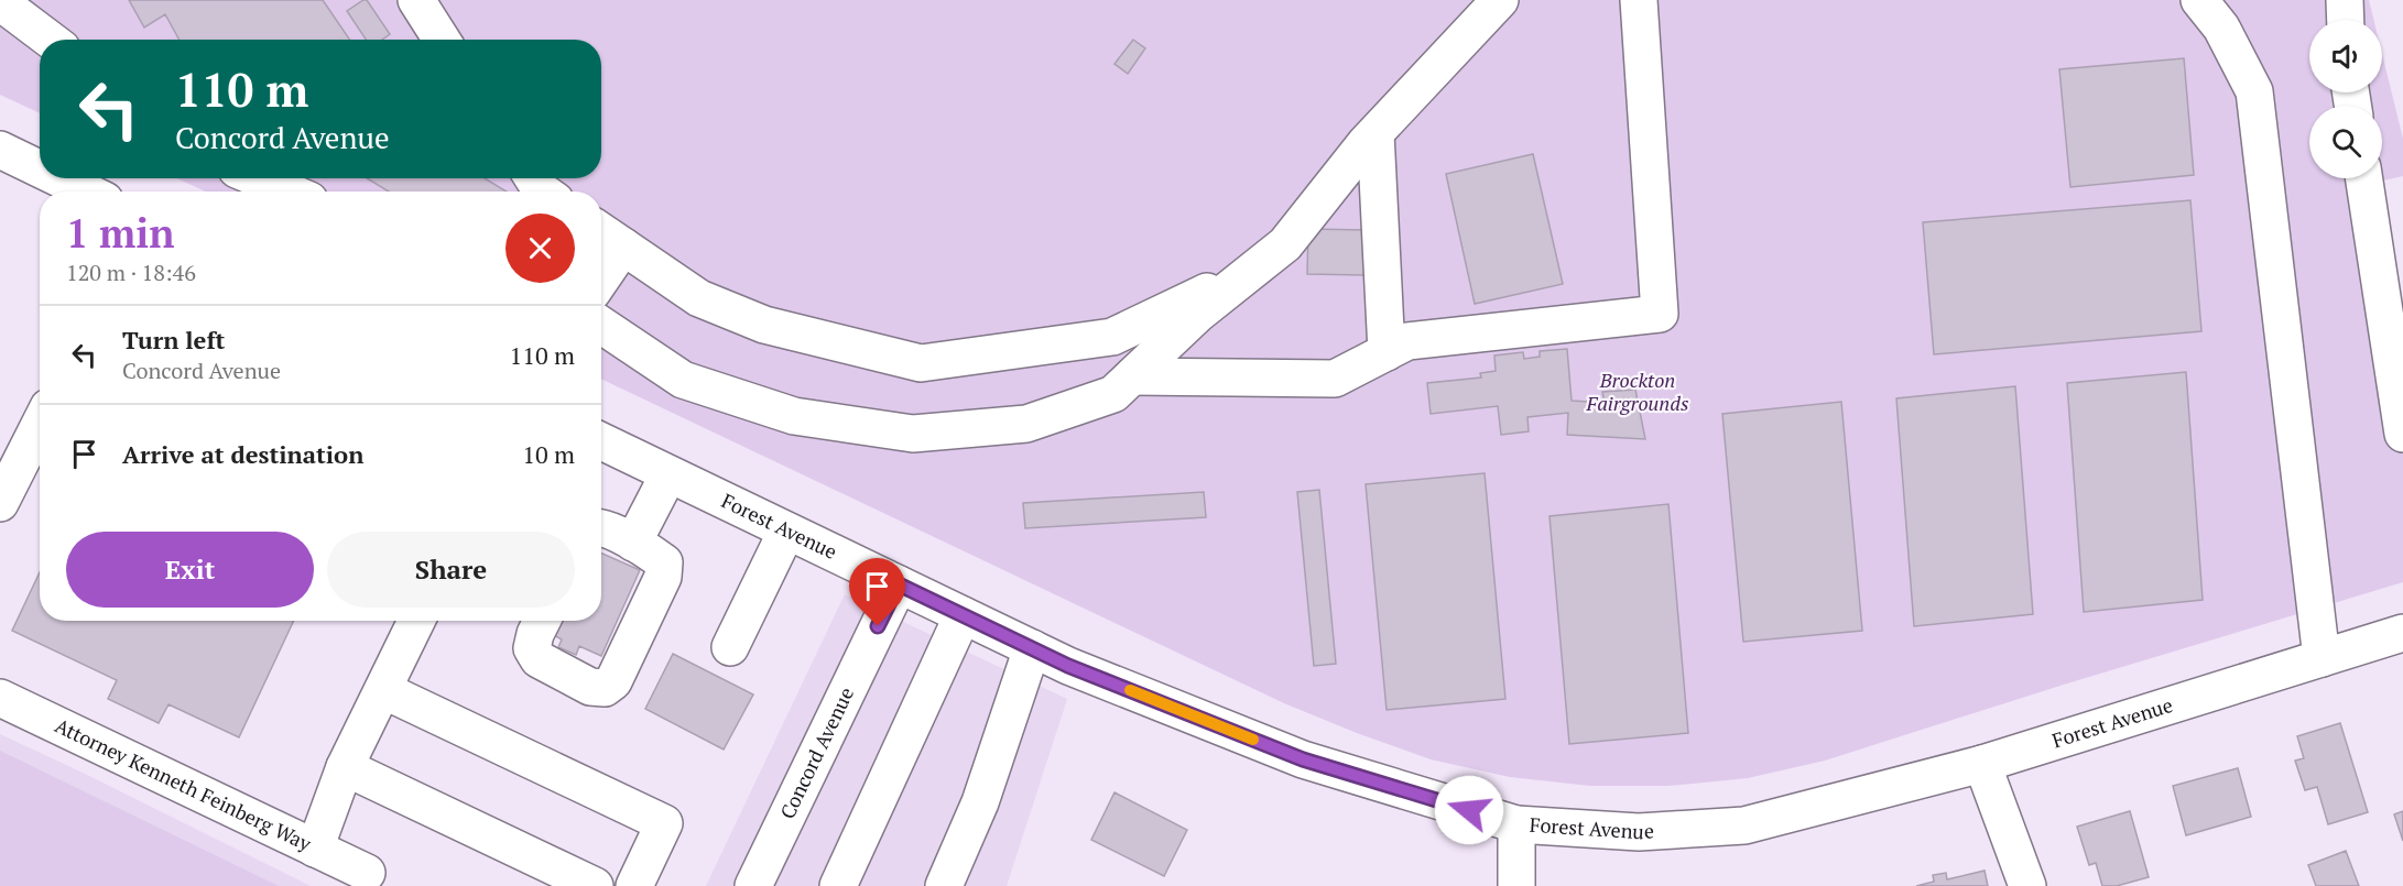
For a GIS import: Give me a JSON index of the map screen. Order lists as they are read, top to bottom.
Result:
{
  "streets": {
    "street": ["Forest Avenue", "Concord Avenue", "Attorney Kenneth Feinberg Way"]
  },
  "crossings": [
    ["Forest Avenue", "Concord Avenue"]
  ],
  "parks": ["Brockton Fairgrounds"],
  "page": {
    "turn": ["110 m", "Concord Avenue"],
    "heading": ["1 min", "120 m · 18:46"],
    "list": [
      {
        "name": "Turn left",
        "note": "Concord Avenue",
        "value": "110 m"
      },
      {
        "name": "Arrive at destination",
        "value": "10 m"
      }
    ],
    "buttons": ["Exit", "Share"]
  }
}
